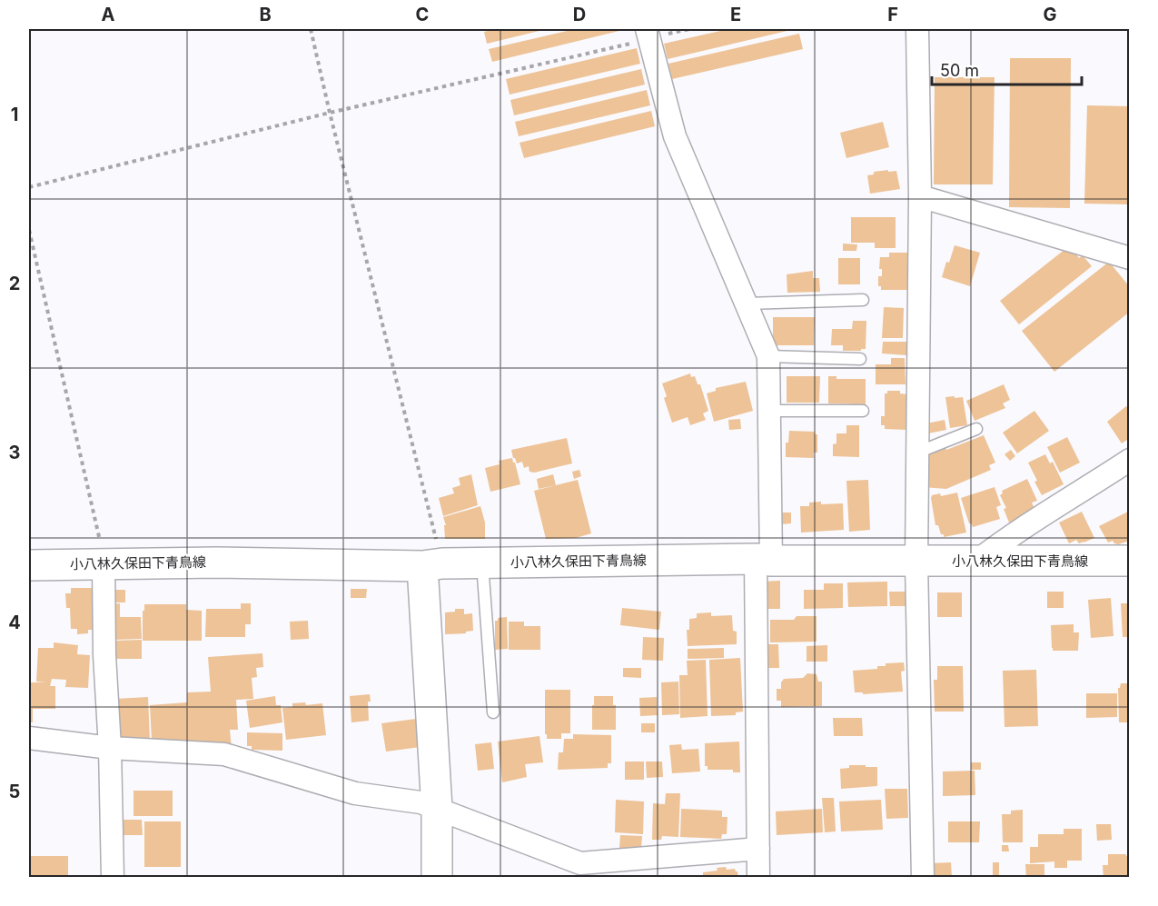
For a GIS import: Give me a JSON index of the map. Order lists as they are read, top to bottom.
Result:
{
  "streets": {
    "main road": ["小八林久保田下青鳥線"]
  },
  "scale_bar": "50 m",
  "grid": {
    "columns": [
      "A",
      "B",
      "C",
      "D",
      "E",
      "F",
      "G"
    ],
    "rows": [
      "1",
      "2",
      "3",
      "4",
      "5"
    ]
  }
}
